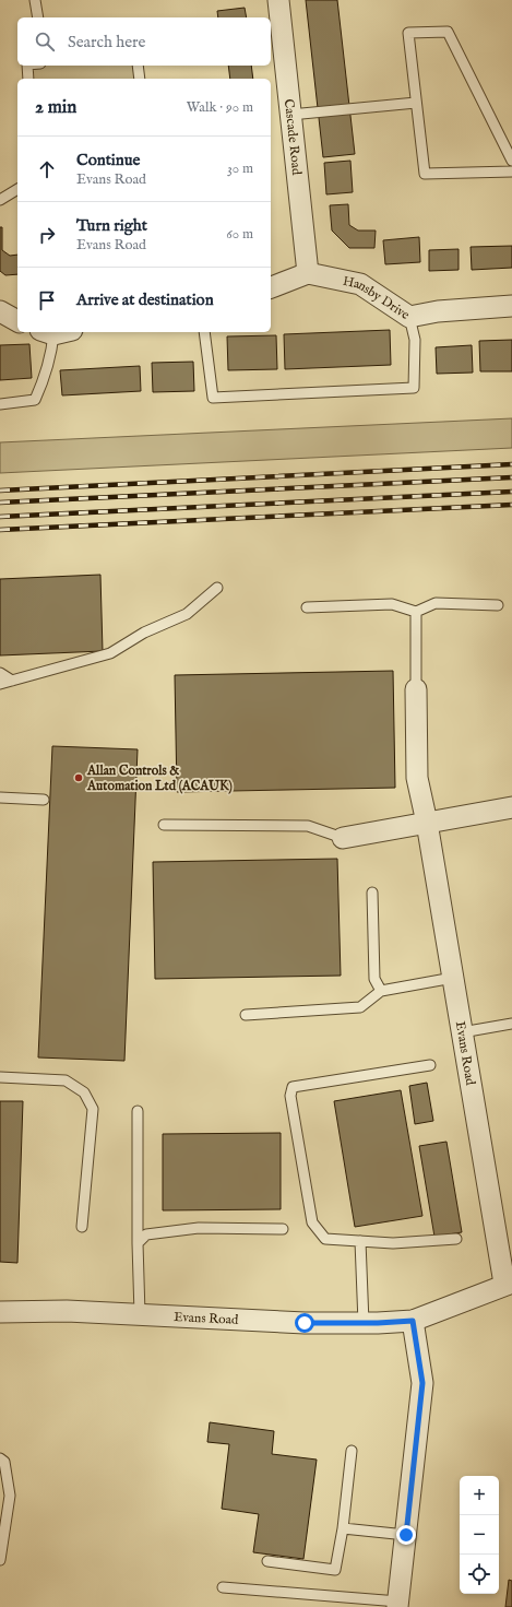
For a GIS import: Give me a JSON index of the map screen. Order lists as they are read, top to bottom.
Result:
{
  "streets": {
    "street": ["Cascade Road", "Hansby Drive", "Evans Road"]
  },
  "crossings": [
    ["Cascade Road", "Hansby Drive"]
  ],
  "places": ["Allan Controls & Automation Ltd (ACAUK)"],
  "page": {
    "search": "Search here",
    "heading": ["2 min", "Walk · 90 m"],
    "list": [
      ["Continue", "Evans Road", "30 m"],
      ["Turn right", "Evans Road", "60 m"],
      "Arrive at destination"
    ],
    "map_buttons": ["+", "−"]
  }
}
